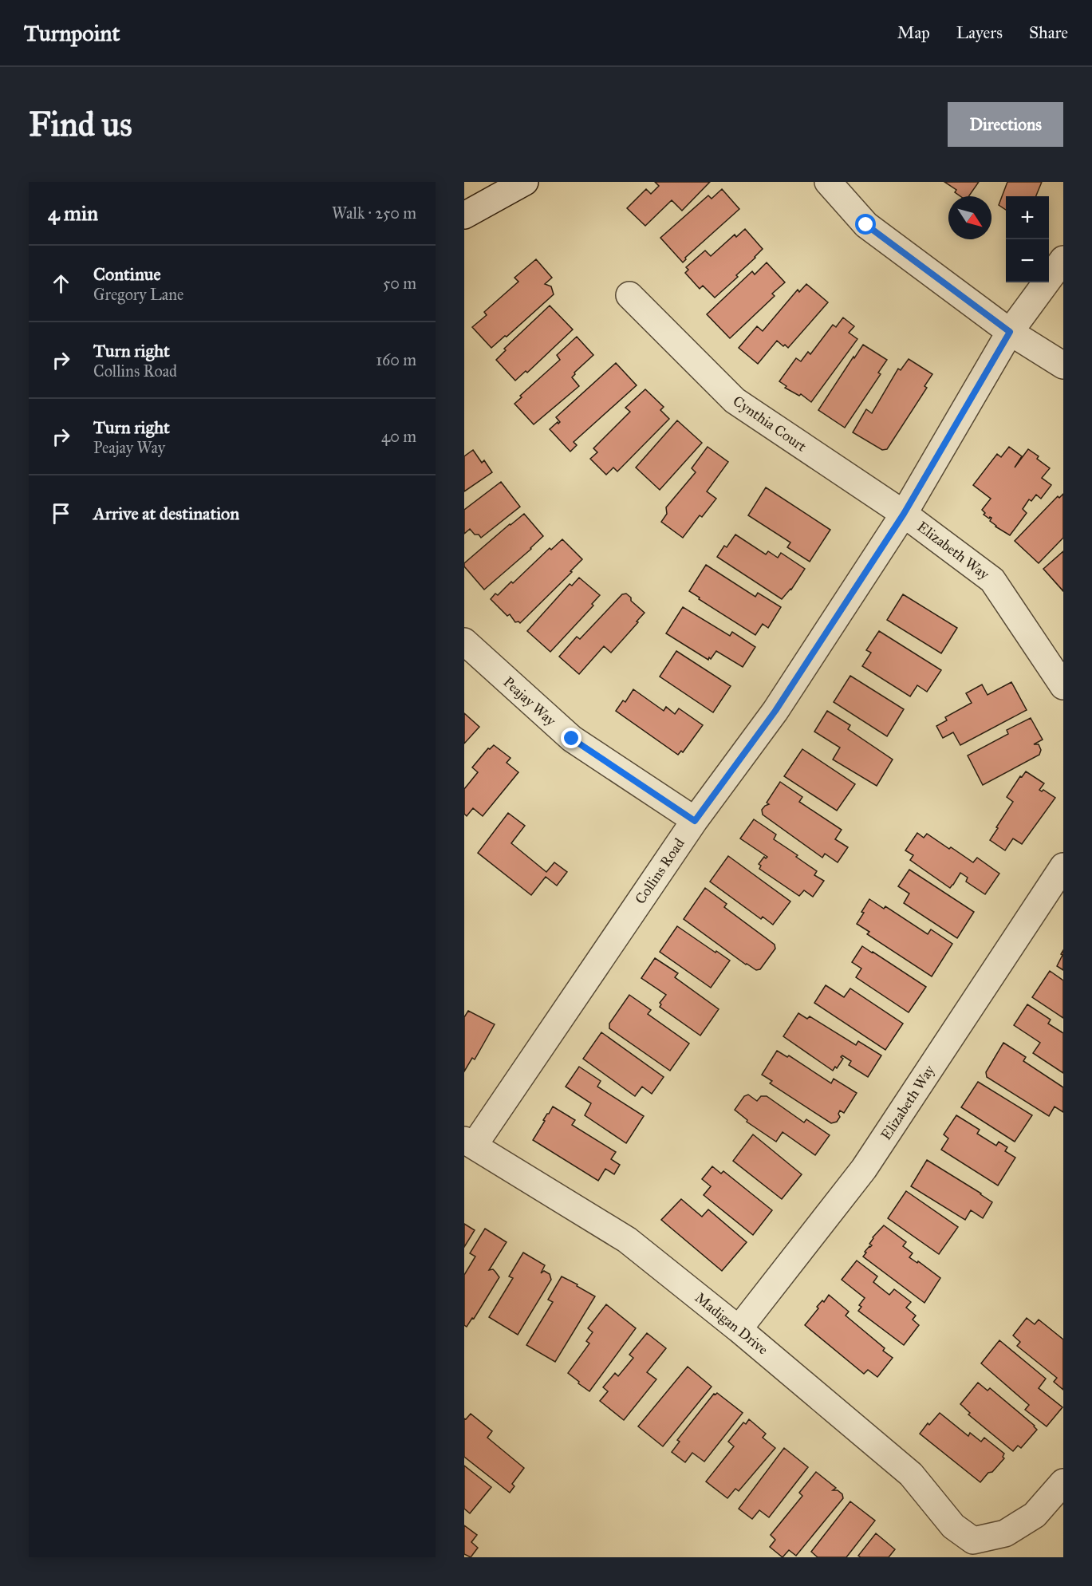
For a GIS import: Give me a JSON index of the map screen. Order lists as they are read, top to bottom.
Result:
{
  "streets": {
    "street": [
      "Cynthia Court",
      "Elizabeth Way",
      "Peajay Way",
      "Collins Road",
      "Madigan Drive"
    ]
  },
  "crossings": [
    ["Cynthia Court", "Elizabeth Way"],
    ["Cynthia Court", "Collins Road"],
    ["Elizabeth Way", "Collins Road"],
    ["Elizabeth Way", "Madigan Drive"],
    ["Peajay Way", "Collins Road"],
    ["Collins Road", "Madigan Drive"]
  ],
  "north": "bottom right",
  "page": {
    "header": "Turnpoint",
    "nav": ["Map", "Layers", "Share"],
    "buttons": "Directions",
    "title": "Find us",
    "heading": ["4 min", "Walk · 250 m"],
    "map_buttons": ["+", "−"],
    "list": [
      ["Continue", "Gregory Lane", "50 m"],
      ["Turn right", "Collins Road", "160 m"],
      ["Turn right", "Peajay Way", "40 m"],
      "Arrive at destination"
    ]
  }
}
